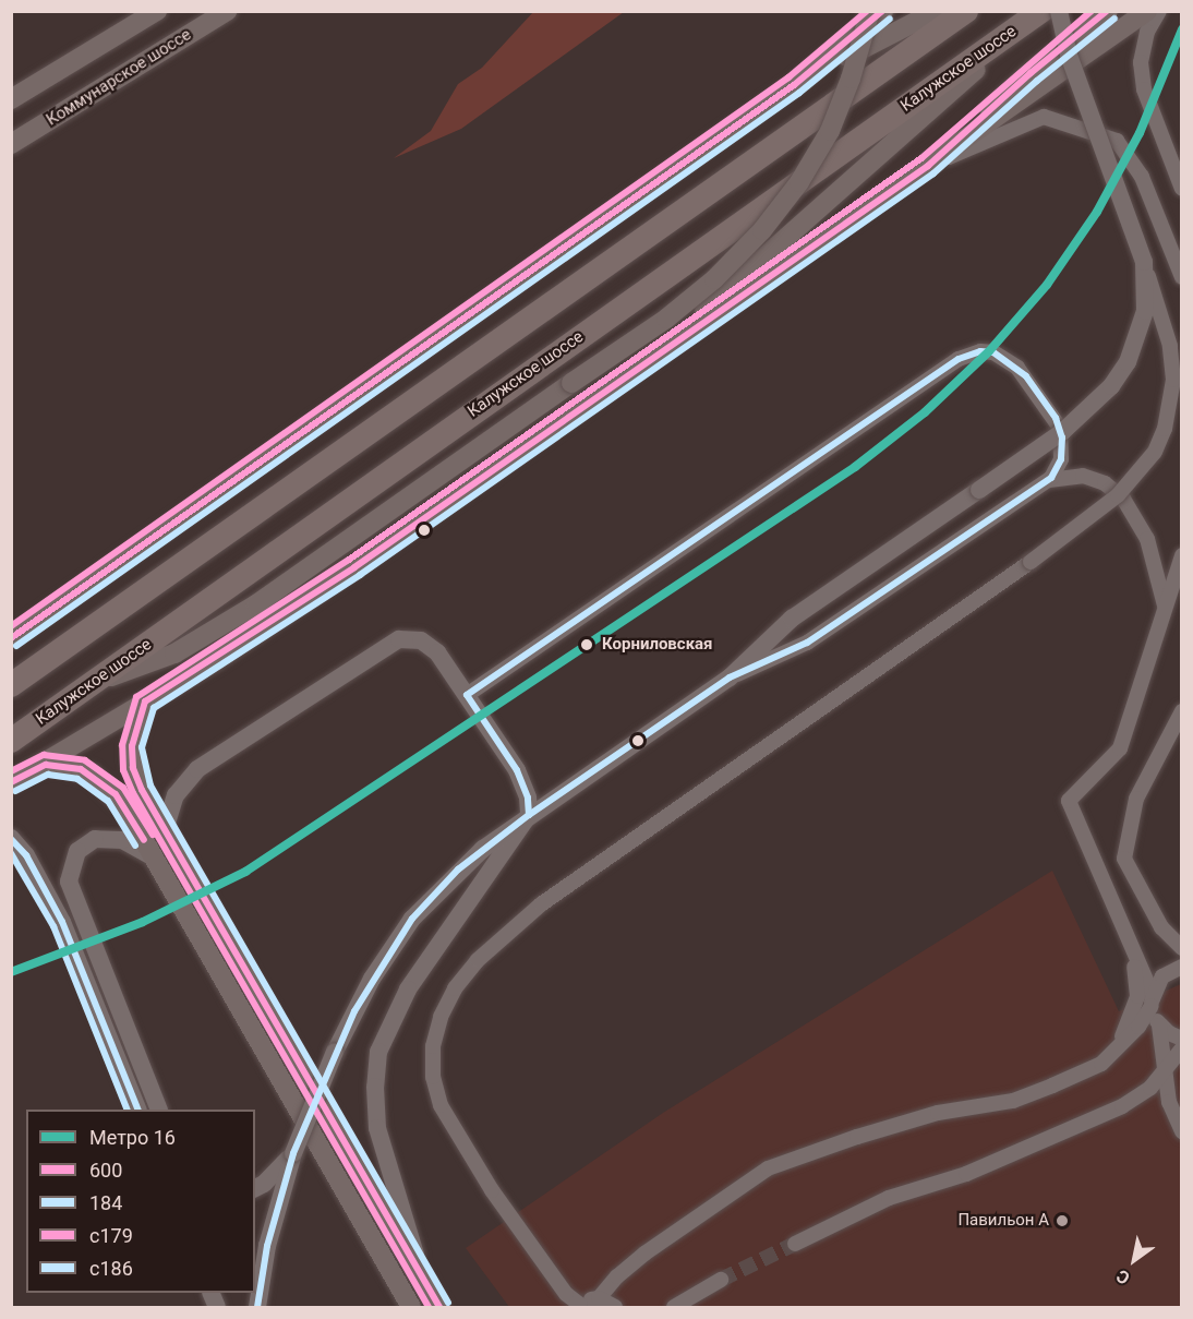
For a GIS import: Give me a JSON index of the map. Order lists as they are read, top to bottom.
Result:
{
  "streets": {
    "highway": ["Калужское шоссе"],
    "main road": ["Коммунарское шоссе"]
  },
  "places": ["Корниловская", "Павильон А"],
  "lines": [
    "transit line 600",
    "transit line с179",
    "transit line 184",
    "metro line 16",
    "transit line с186"
  ],
  "legend": [
    "Метро 16",
    "600",
    "184",
    "с179",
    "с186"
  ],
  "north": "bottom left"
}
